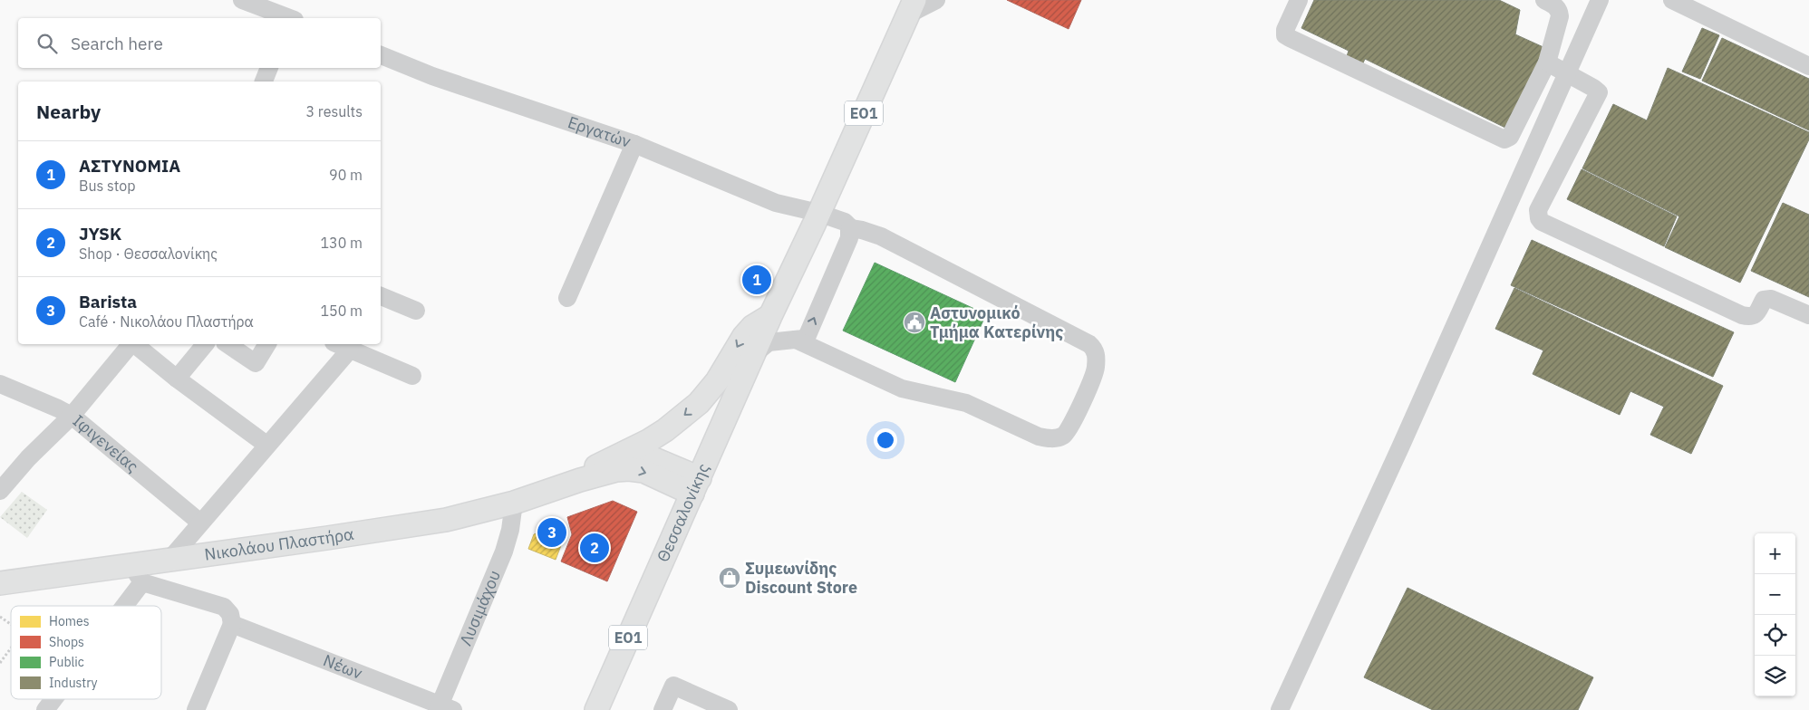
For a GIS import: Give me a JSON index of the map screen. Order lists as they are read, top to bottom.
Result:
{
  "streets": {
    "main road": ["ΕΟ1", "Θεσσαλονίκης", "Νικολάου Πλαστήρα"],
    "street": [
      "Εργατών",
      "Ιφιγενείας",
      "Λυσιμάχου",
      "Νέων"
    ]
  },
  "crossings": [
    ["ΕΟ1", "Εργατών"],
    ["ΕΟ1", "Θεσσαλονίκης"],
    ["ΕΟ1", "Νικολάου Πλαστήρα"],
    ["Θεσσαλονίκης", "Νικολάου Πλαστήρα"],
    ["Νικολάου Πλαστήρα", "Λυσιμάχου"],
    ["Λυσιμάχου", "Νέων"]
  ],
  "places": {
    "public building": ["Αστυνομικό Τμήμα Κατερίνης"],
    "shop": ["Συμεωνίδης Discount Store"]
  },
  "legend": [
    "Homes",
    "Shops",
    "Public",
    "Industry"
  ],
  "page": {
    "search": "Search here",
    "heading": ["Nearby", "3 results"],
    "list": [
      {
        "mark": "1",
        "name": "ΑΣΤΥΝΟΜΙΑ",
        "note": "Bus stop",
        "value": "90 m"
      },
      {
        "mark": "2",
        "name": "JYSK",
        "note": "Shop · Θεσσαλονίκης",
        "value": "130 m"
      },
      {
        "mark": "3",
        "name": "Barista",
        "note": "Café · Νικολάου Πλαστήρα",
        "value": "150 m"
      }
    ],
    "pins": ["1", "3", "2"],
    "map_buttons": ["+", "−"]
  }
}
